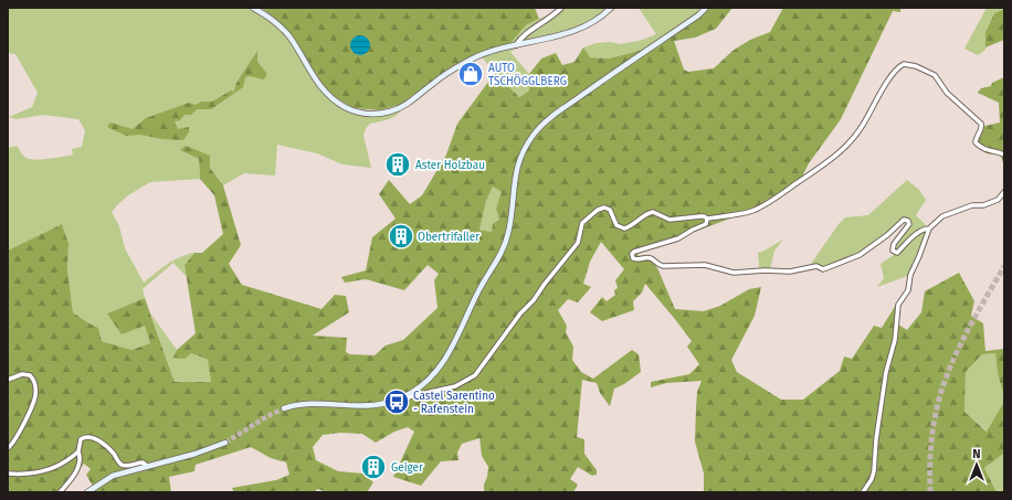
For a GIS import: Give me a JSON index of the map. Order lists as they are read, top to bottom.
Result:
{
  "places": {
    "shop": ["AUTO TSCHÖGGLBERG"],
    "building": ["Aster Holzbau", "Obertrifaller", "Geiger"],
    "bus stop": ["Castel Sarentino - Rafenstein"]
  },
  "north": "top"
}
